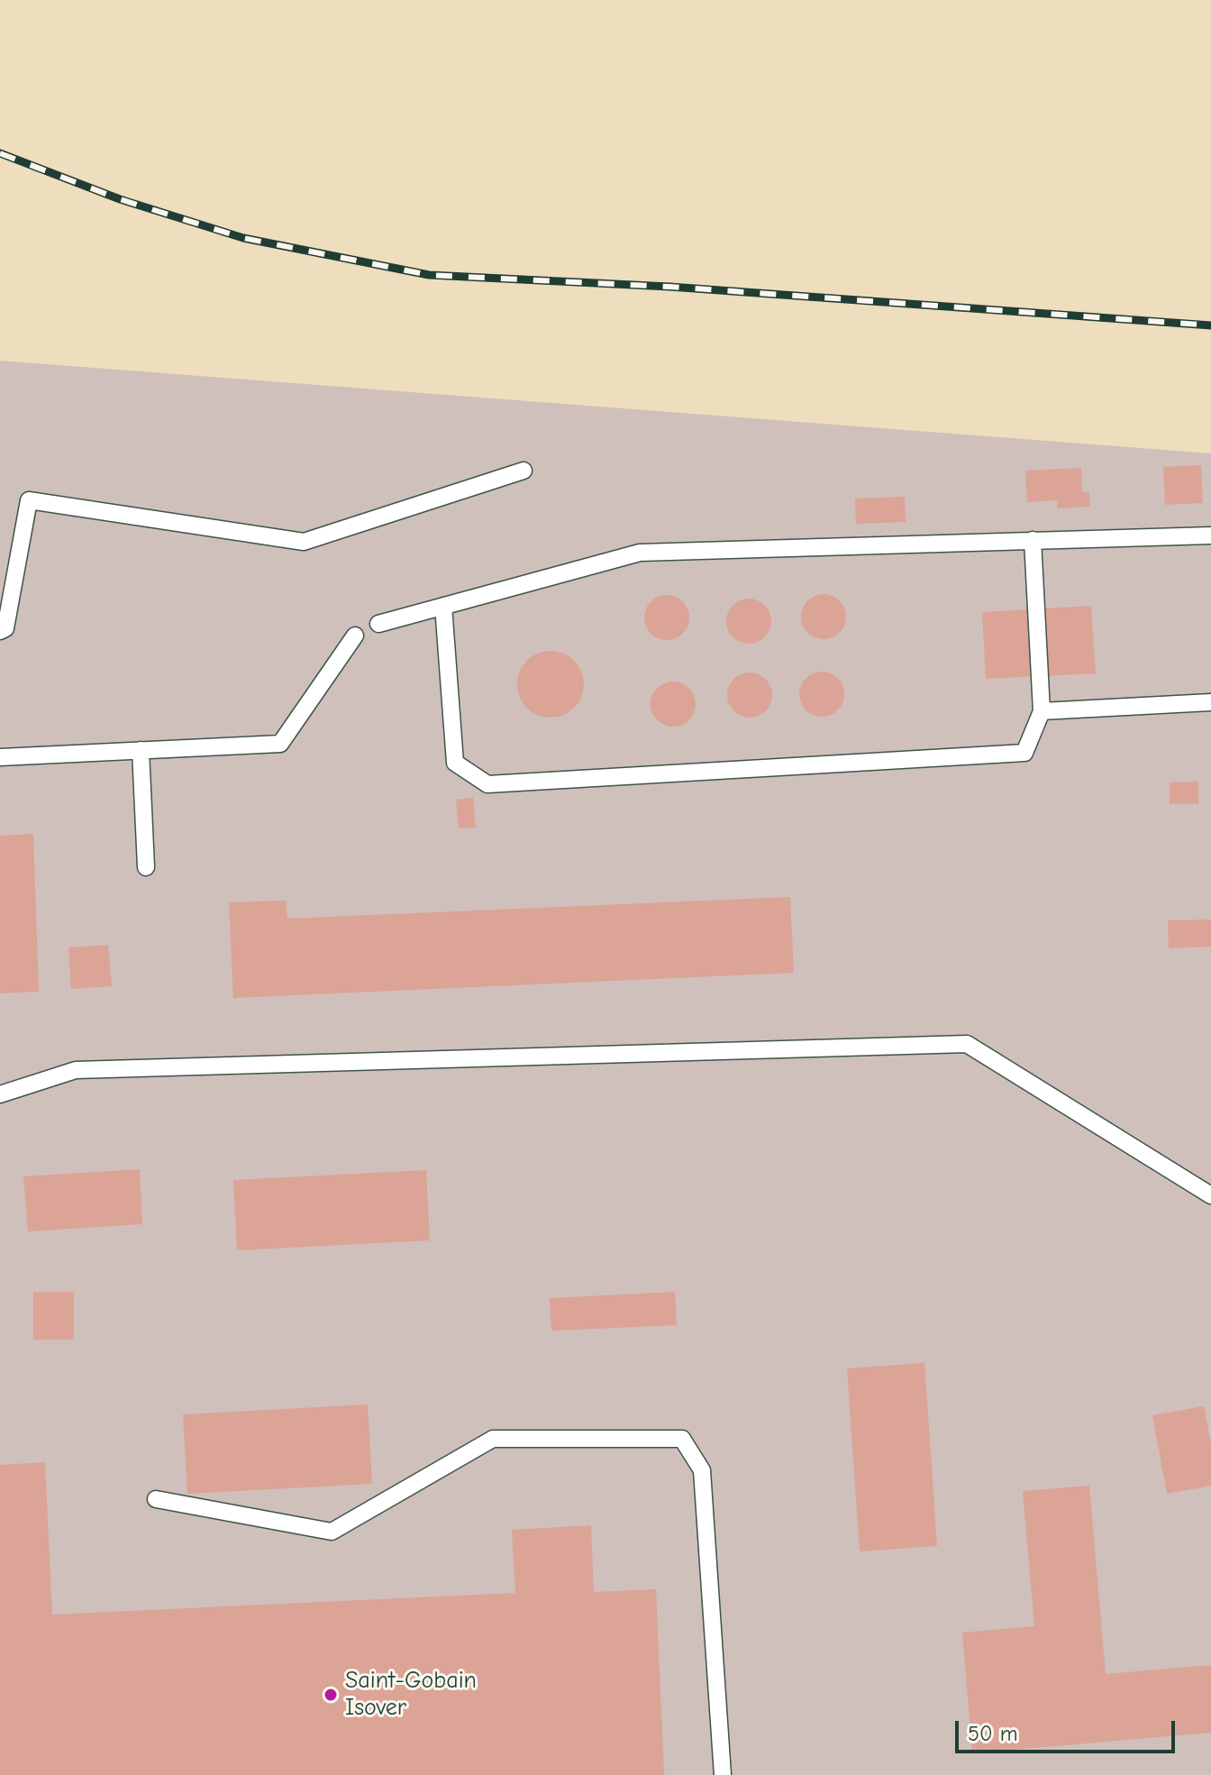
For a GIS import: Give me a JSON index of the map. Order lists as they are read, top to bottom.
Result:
{
  "places": ["Saint-Gobain Isover"],
  "scale_bar": "50 m"
}
